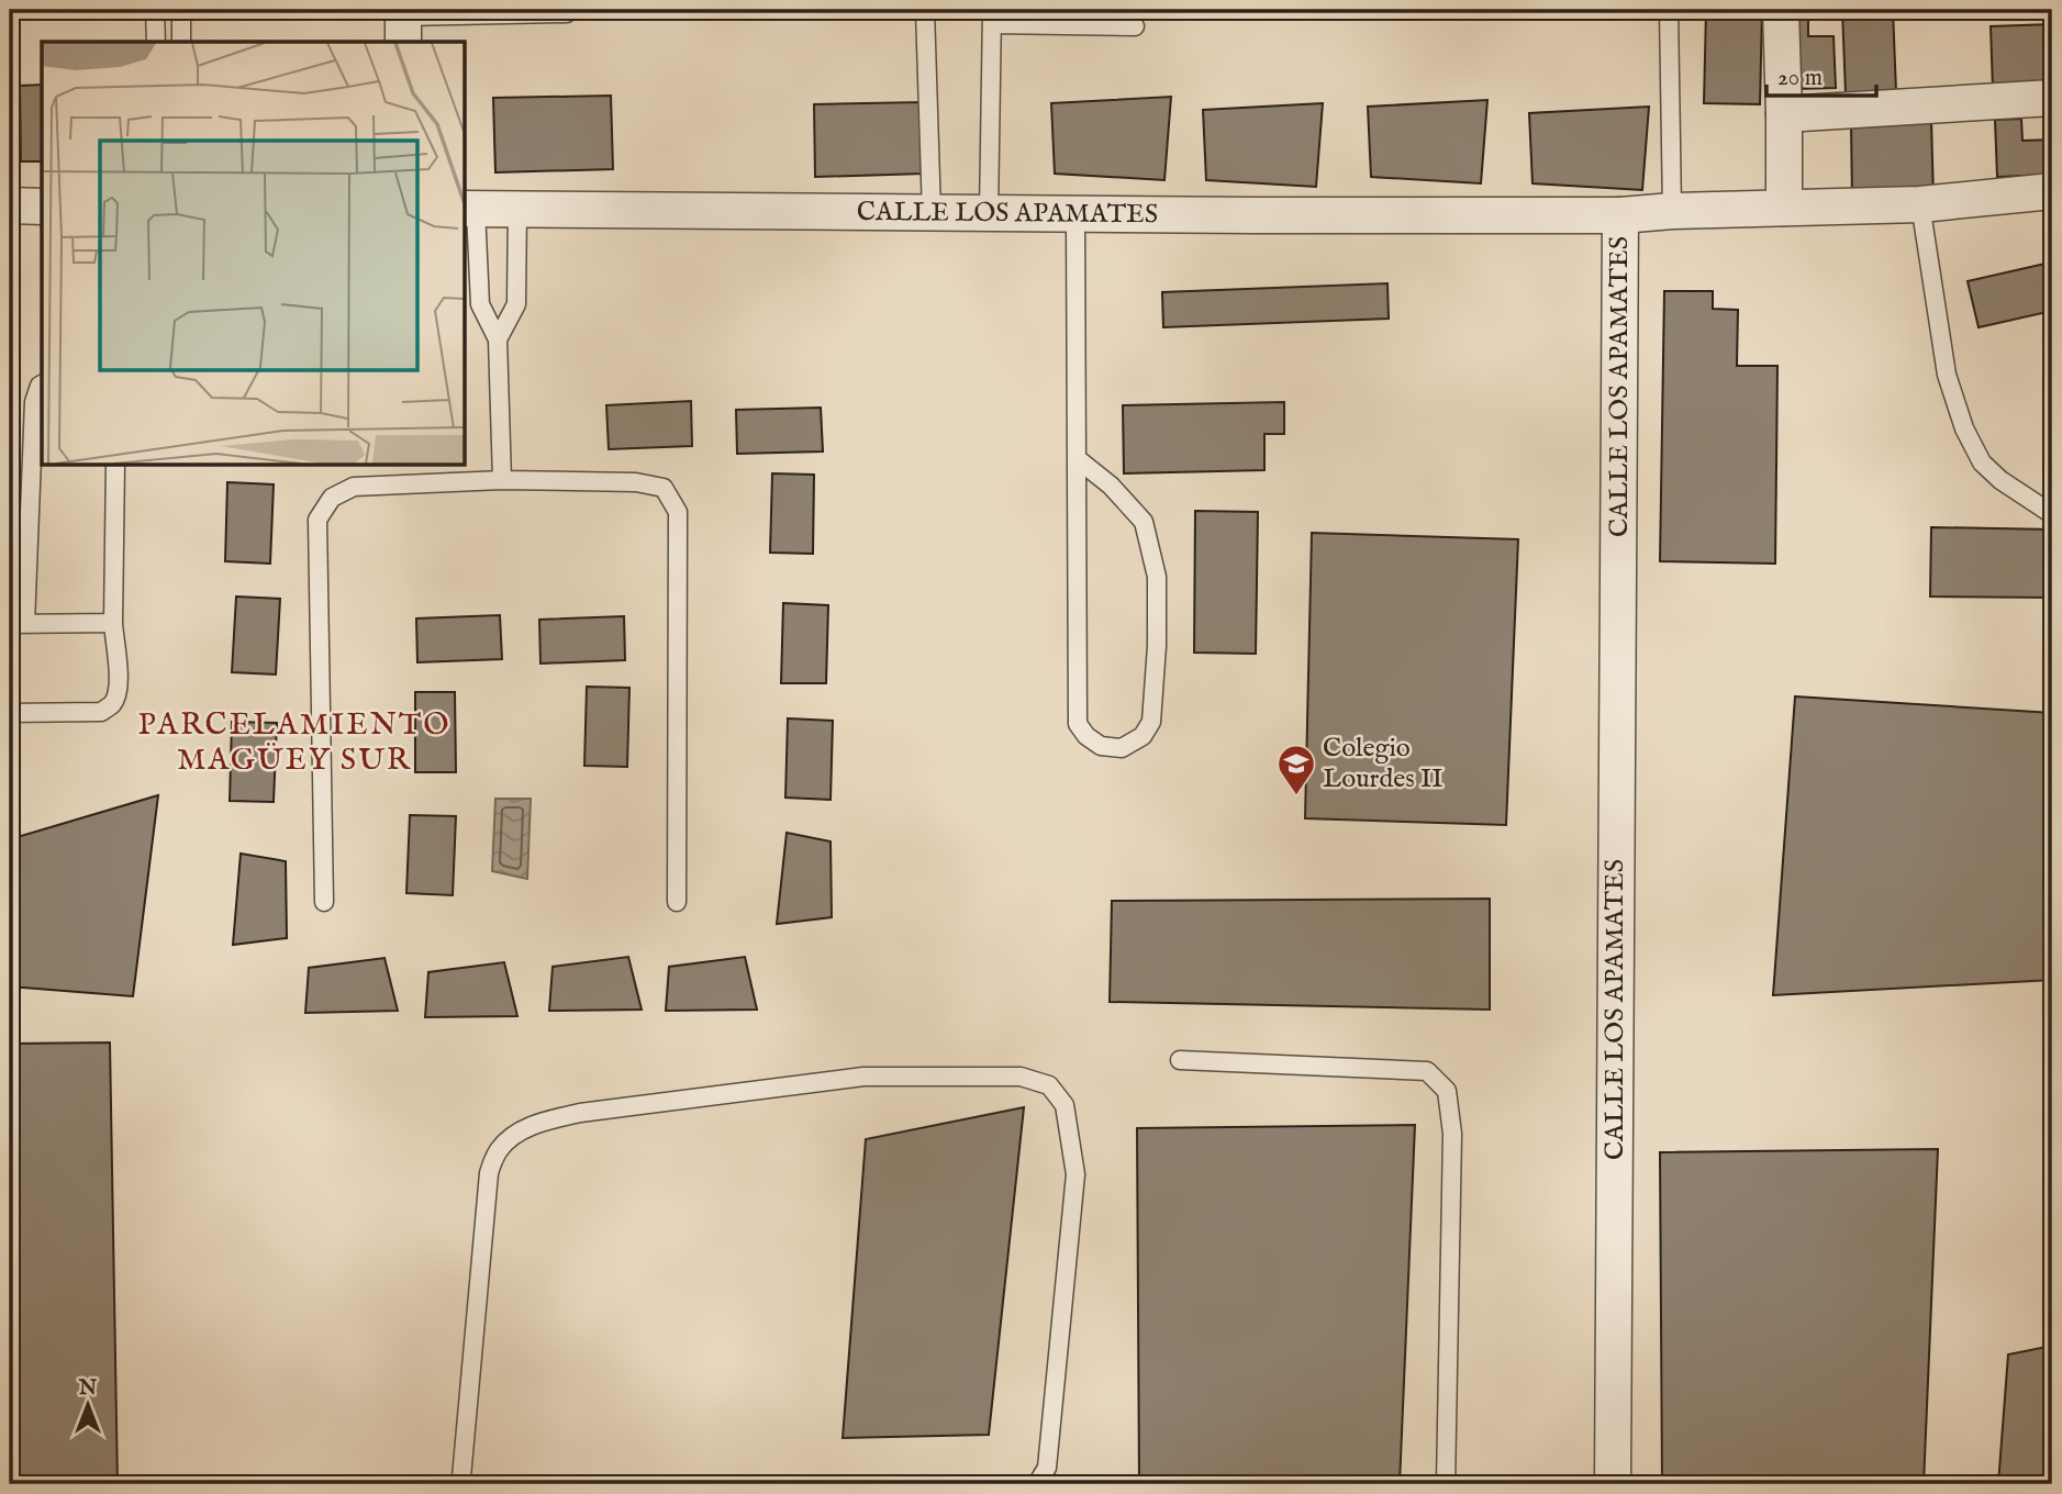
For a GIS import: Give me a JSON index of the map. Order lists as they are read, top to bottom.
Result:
{
  "streets": {
    "street": ["CALLE LOS APAMATES"]
  },
  "districts": ["PARCELAMIENTO MAGÜEY SUR"],
  "places": {
    "school or university": ["Colegio Lourdes II"]
  },
  "scale_bar": "20 m",
  "north": "top"
}
